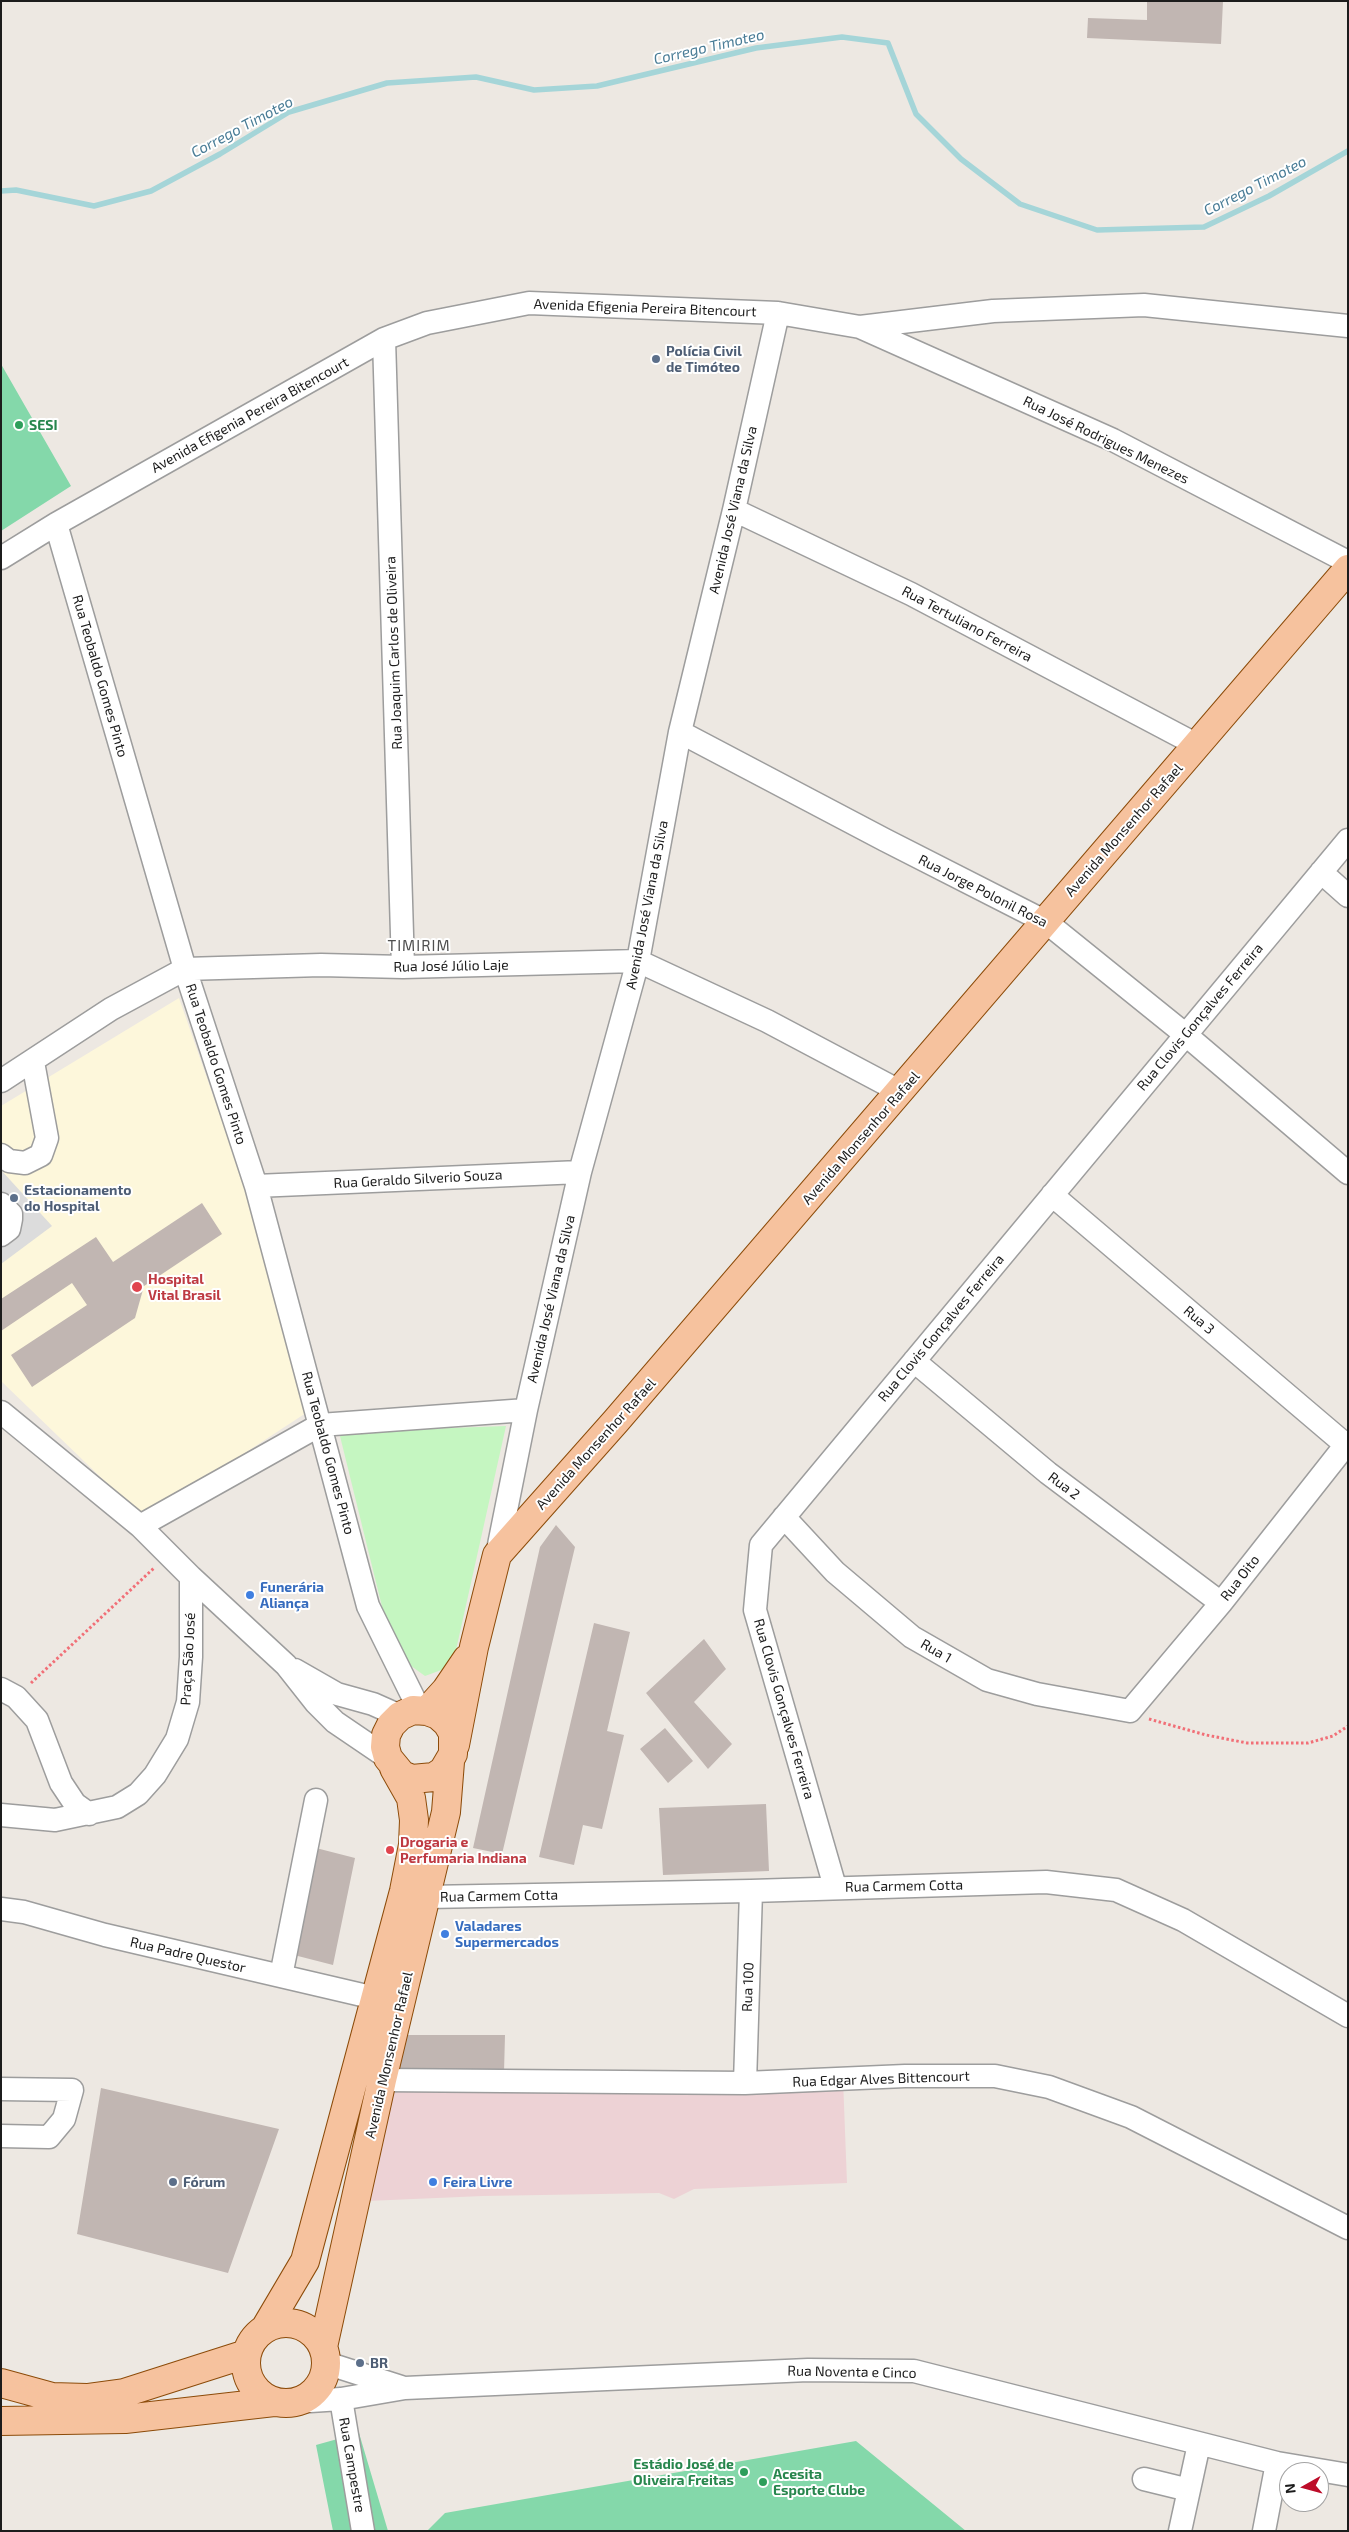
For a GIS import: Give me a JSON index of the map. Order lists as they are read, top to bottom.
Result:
{
  "streets": {
    "main road": ["Avenida Monsenhor Rafael"],
    "street": [
      "Avenida Efigenia Pereira Bitencourt",
      "Rua José Rodrigues Menezes",
      "Avenida José Viana da Silva",
      "Rua Tertuliano Ferreira",
      "Rua Joaquim Carlos de Oliveira",
      "Rua Teobaldo Gomes Pinto",
      "Rua Jorge Polonil Rosa",
      "Rua José Júlio Laje",
      "Rua Clovis Gonçalves Ferreira",
      "Rua Geraldo Silverio Souza",
      "Rua 3",
      "Rua 2",
      "Rua Oito",
      "Rua 1",
      "Praça São José",
      "Rua Carmem Cotta",
      "Rua Padre Questor",
      "Rua 100",
      "Rua Edgar Alves Bittencourt",
      "Rua Noventa e Cinco",
      "Rua Campestre"
    ]
  },
  "crossings": [
    ["Avenida Efigenia Pereira Bitencourt", "Rua José Rodrigues Menezes"],
    ["Avenida Efigenia Pereira Bitencourt", "Avenida José Viana da Silva"],
    ["Avenida Efigenia Pereira Bitencourt", "Rua Joaquim Carlos de Oliveira"],
    ["Avenida Efigenia Pereira Bitencourt", "Rua Teobaldo Gomes Pinto"],
    ["Avenida José Viana da Silva", "Rua Tertuliano Ferreira"],
    ["Avenida José Viana da Silva", "Avenida Monsenhor Rafael"],
    ["Avenida José Viana da Silva", "Rua Jorge Polonil Rosa"],
    ["Avenida José Viana da Silva", "Rua José Júlio Laje"],
    ["Avenida José Viana da Silva", "Rua Geraldo Silverio Souza"],
    ["Rua Tertuliano Ferreira", "Avenida Monsenhor Rafael"],
    ["Rua Joaquim Carlos de Oliveira", "Rua José Júlio Laje"],
    ["Rua Teobaldo Gomes Pinto", "Avenida Monsenhor Rafael"],
    ["Rua Teobaldo Gomes Pinto", "Rua José Júlio Laje"],
    ["Rua Teobaldo Gomes Pinto", "Rua Geraldo Silverio Souza"],
    ["Avenida Monsenhor Rafael", "Rua Jorge Polonil Rosa"],
    ["Avenida Monsenhor Rafael", "Rua José Júlio Laje"],
    ["Avenida Monsenhor Rafael", "Rua Carmem Cotta"],
    ["Avenida Monsenhor Rafael", "Rua Padre Questor"],
    ["Avenida Monsenhor Rafael", "Rua Edgar Alves Bittencourt"],
    ["Rua Jorge Polonil Rosa", "Rua Clovis Gonçalves Ferreira"],
    ["Rua Clovis Gonçalves Ferreira", "Rua 3"],
    ["Rua Clovis Gonçalves Ferreira", "Rua 2"],
    ["Rua Clovis Gonçalves Ferreira", "Rua 1"],
    ["Rua Clovis Gonçalves Ferreira", "Rua Carmem Cotta"],
    ["Rua 3", "Rua Oito"],
    ["Rua 2", "Rua Oito"],
    ["Rua Oito", "Rua 1"],
    ["Rua Carmem Cotta", "Rua 100"],
    ["Rua 100", "Rua Edgar Alves Bittencourt"]
  ],
  "districts": ["TIMIRIM"],
  "water": ["Corrego Timoteo"],
  "places": [
    "Polícia Civil de Timóteo",
    "SESI",
    "Estacionamento do Hospital",
    "Hospital Vital Brasil",
    "Funerária Aliança",
    "Drogaria e Perfumaria Indiana",
    "Valadares Supermercados",
    "Fórum",
    "Feira Livre",
    "BR",
    "Estádio José de Oliveira Freitas",
    "Acesita Esporte Clube"
  ],
  "north": "left"
}
